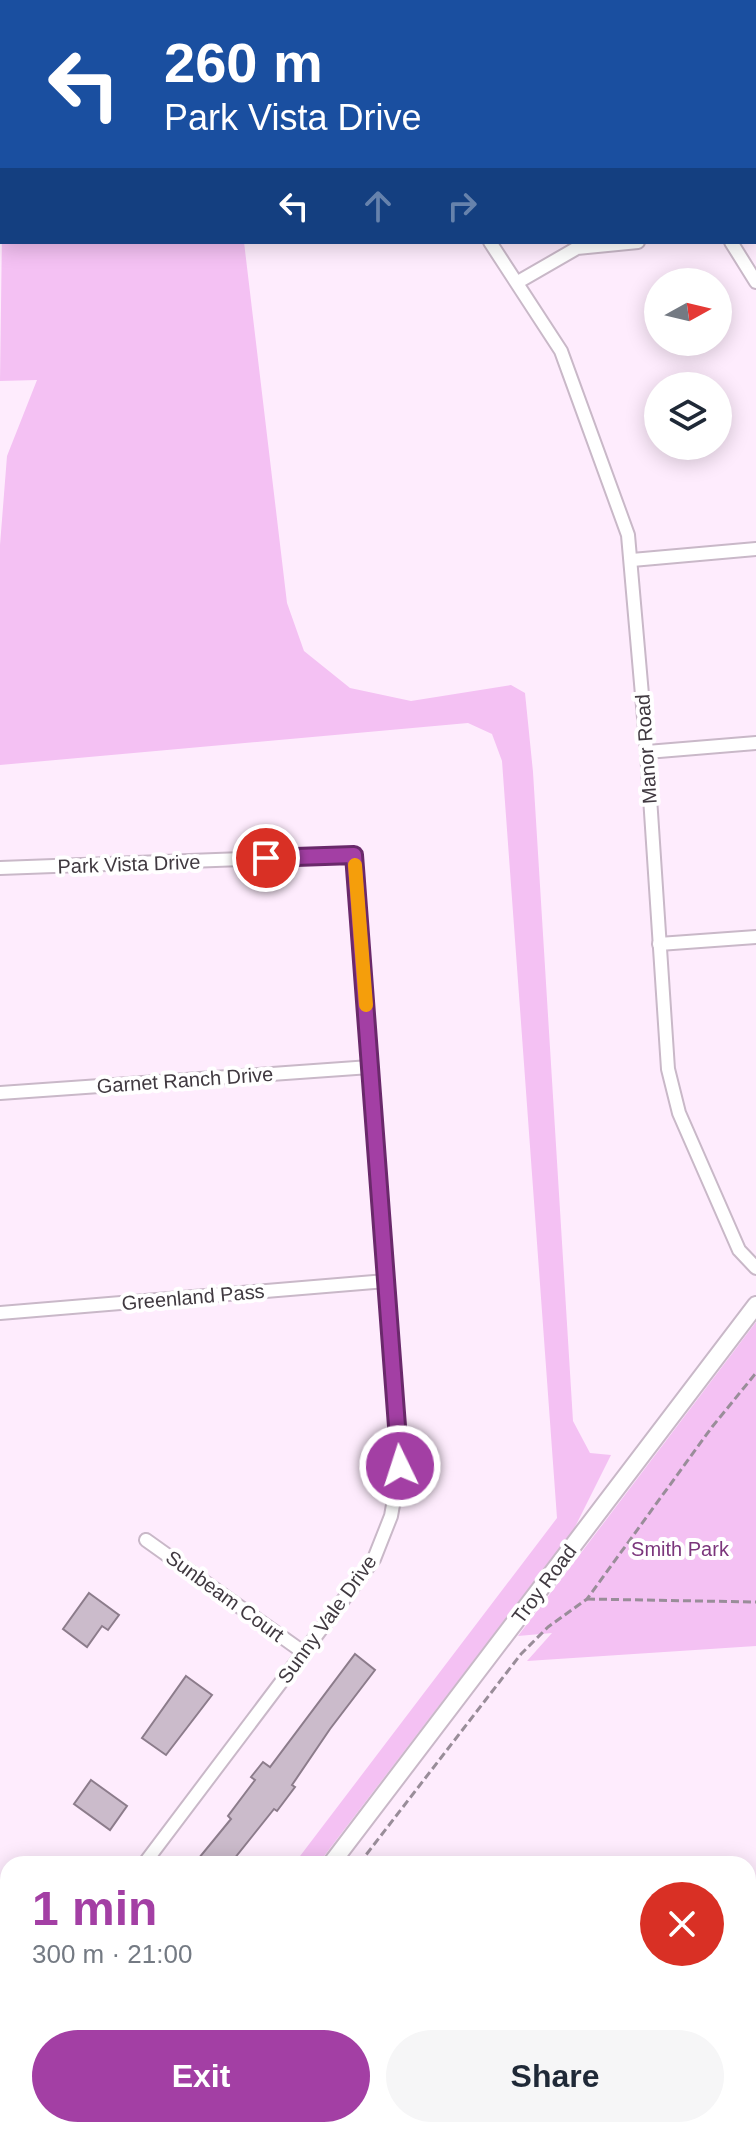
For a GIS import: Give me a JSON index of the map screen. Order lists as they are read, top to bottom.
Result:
{
  "streets": {
    "street": [
      "Manor Road",
      "Park Vista Drive",
      "Garnet Ranch Drive",
      "Greenland Pass",
      "Troy Road",
      "Sunbeam Court",
      "Sunny Vale Drive"
    ]
  },
  "crossings": [
    ["Park Vista Drive", "Sunny Vale Drive"],
    ["Garnet Ranch Drive", "Sunny Vale Drive"],
    ["Greenland Pass", "Sunny Vale Drive"],
    ["Sunbeam Court", "Sunny Vale Drive"]
  ],
  "parks": ["Smith Park"],
  "north": "right",
  "page": {
    "turn": ["260 m", "Park Vista Drive"],
    "heading": ["1 min", "300 m · 21:00"],
    "buttons": ["Exit", "Share"]
  }
}
